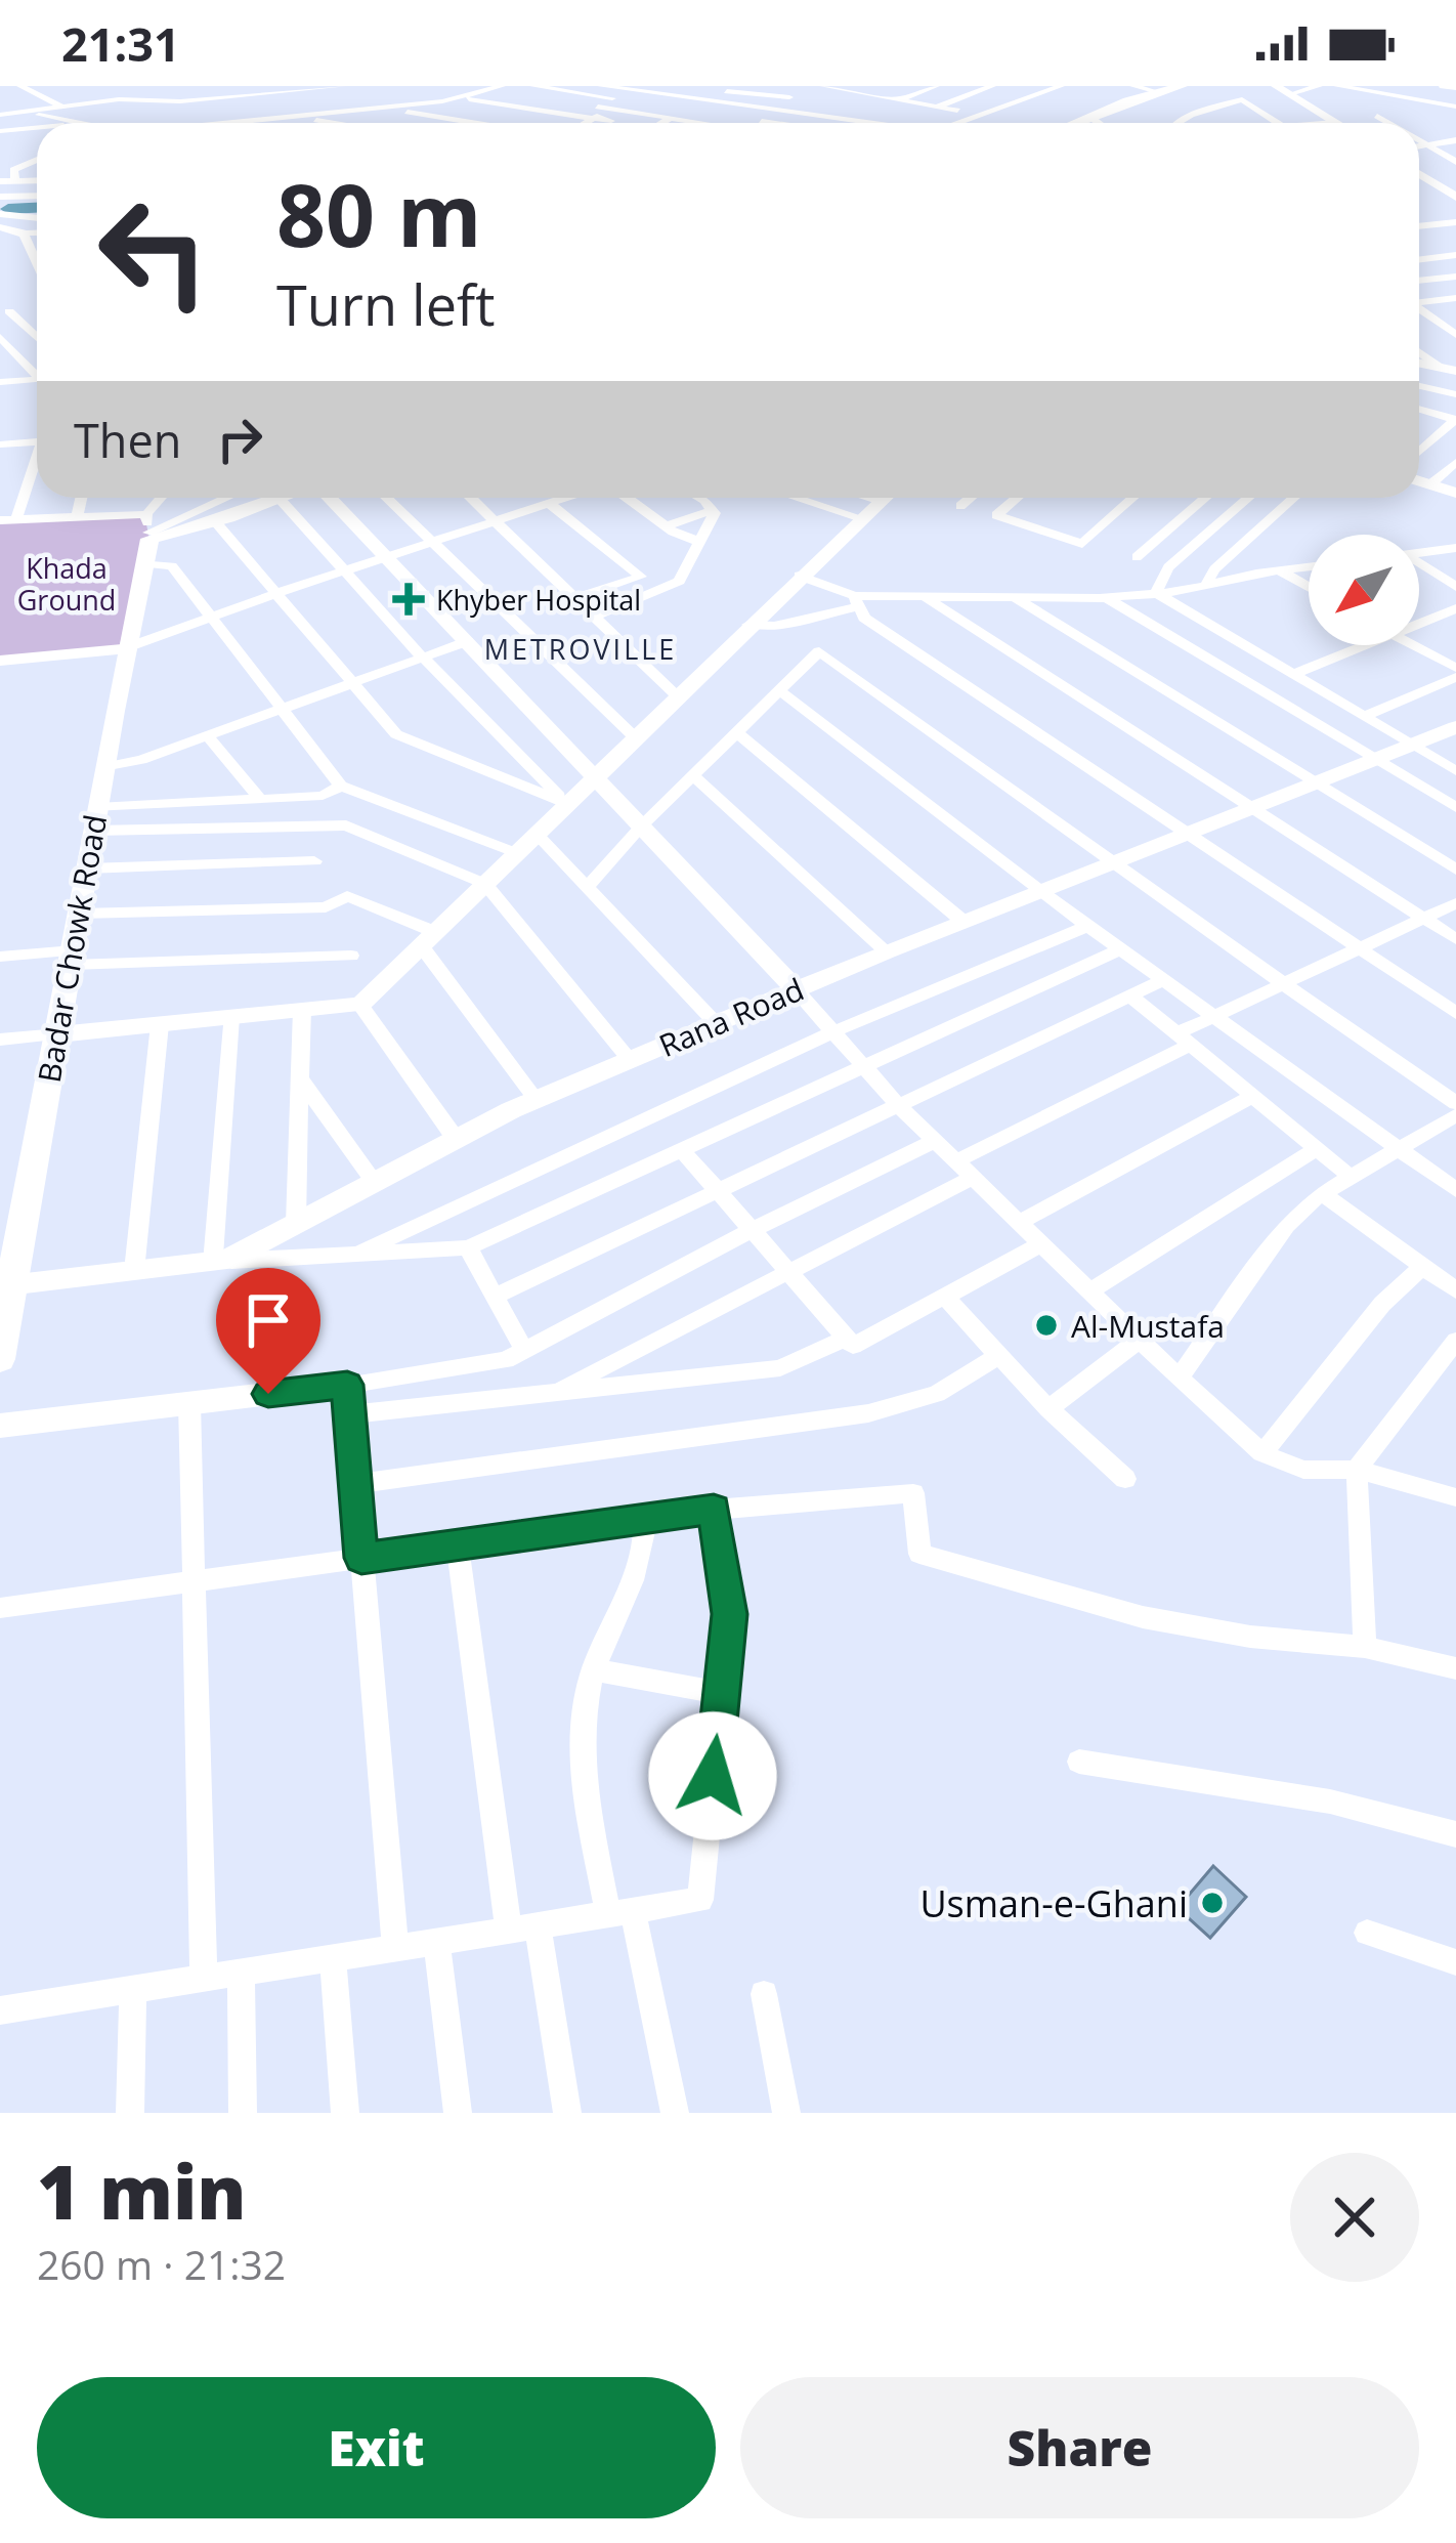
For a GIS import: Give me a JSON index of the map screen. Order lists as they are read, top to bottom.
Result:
{
  "streets": {
    "main road": ["Badar Chowk Road"],
    "street": ["Rana Road"]
  },
  "crossings": [
    ["Badar Chowk Road", "Rana Road"]
  ],
  "districts": ["METROVILLE"],
  "parks": ["Khada Ground"],
  "places": {
    "health": ["Khyber Hospital"],
    "other": ["Al-Mustafa", "Usman-e-Ghani"]
  },
  "north": "bottom left",
  "page": {
    "status": "21:31",
    "turn": ["80 m", "Turn left"],
    "then": "Then",
    "heading": ["1 min", "260 m · 21:32"],
    "buttons": ["Exit", "Share"]
  }
}
